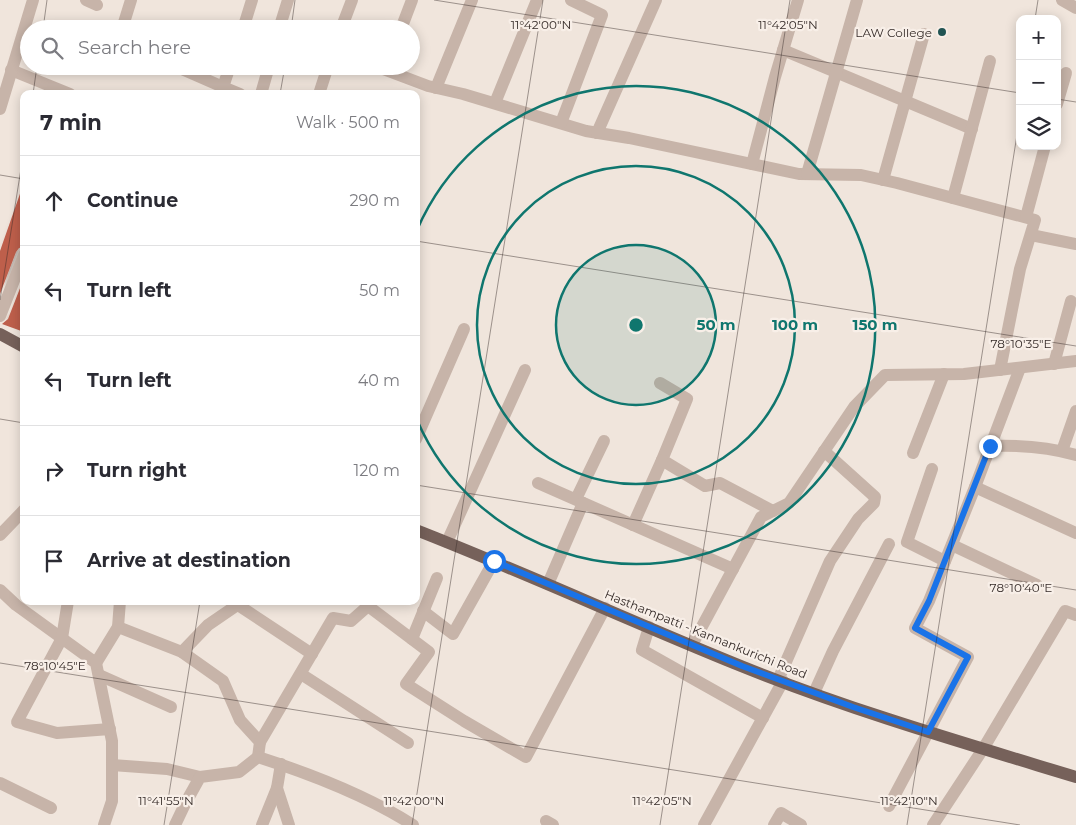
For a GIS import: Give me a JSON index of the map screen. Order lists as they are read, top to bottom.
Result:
{
  "streets": {
    "main road": ["Hasthampatti - Kannankurichi Road"]
  },
  "places": ["LAW College"],
  "page": {
    "map_buttons": ["+", "−"],
    "search": "Search here",
    "heading": ["7 min", "Walk · 500 m"],
    "list": [
      ["Continue", "290 m"],
      ["Turn left", "50 m"],
      ["Turn left", "40 m"],
      ["Turn right", "120 m"],
      "Arrive at destination"
    ]
  },
  "coordinates": [
    "11°42'00\"N",
    "11°42'05\"N",
    "78°10'35\"E",
    "78°10'40\"E",
    "78°10'45\"E",
    "11°41'55\"N",
    "11°42'10\"N"
  ],
  "rings": ["50 m", "100 m", "150 m"]
}
